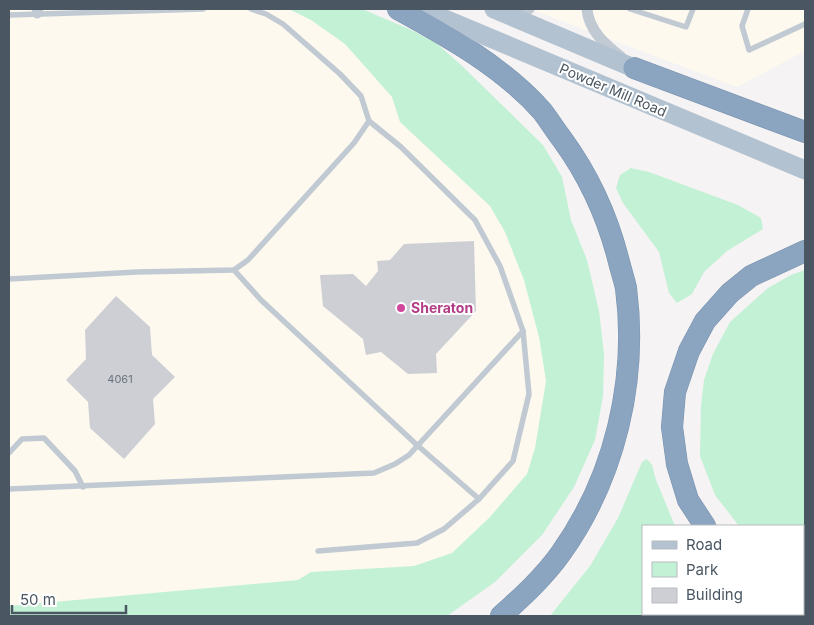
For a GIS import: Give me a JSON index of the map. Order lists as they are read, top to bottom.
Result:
{
  "streets": {
    "main road": ["Powder Mill Road"]
  },
  "places": ["Sheraton"],
  "house_numbers": ["4061"],
  "legend": ["Road", "Park", "Building"],
  "scale_bar": "50 m"
}
